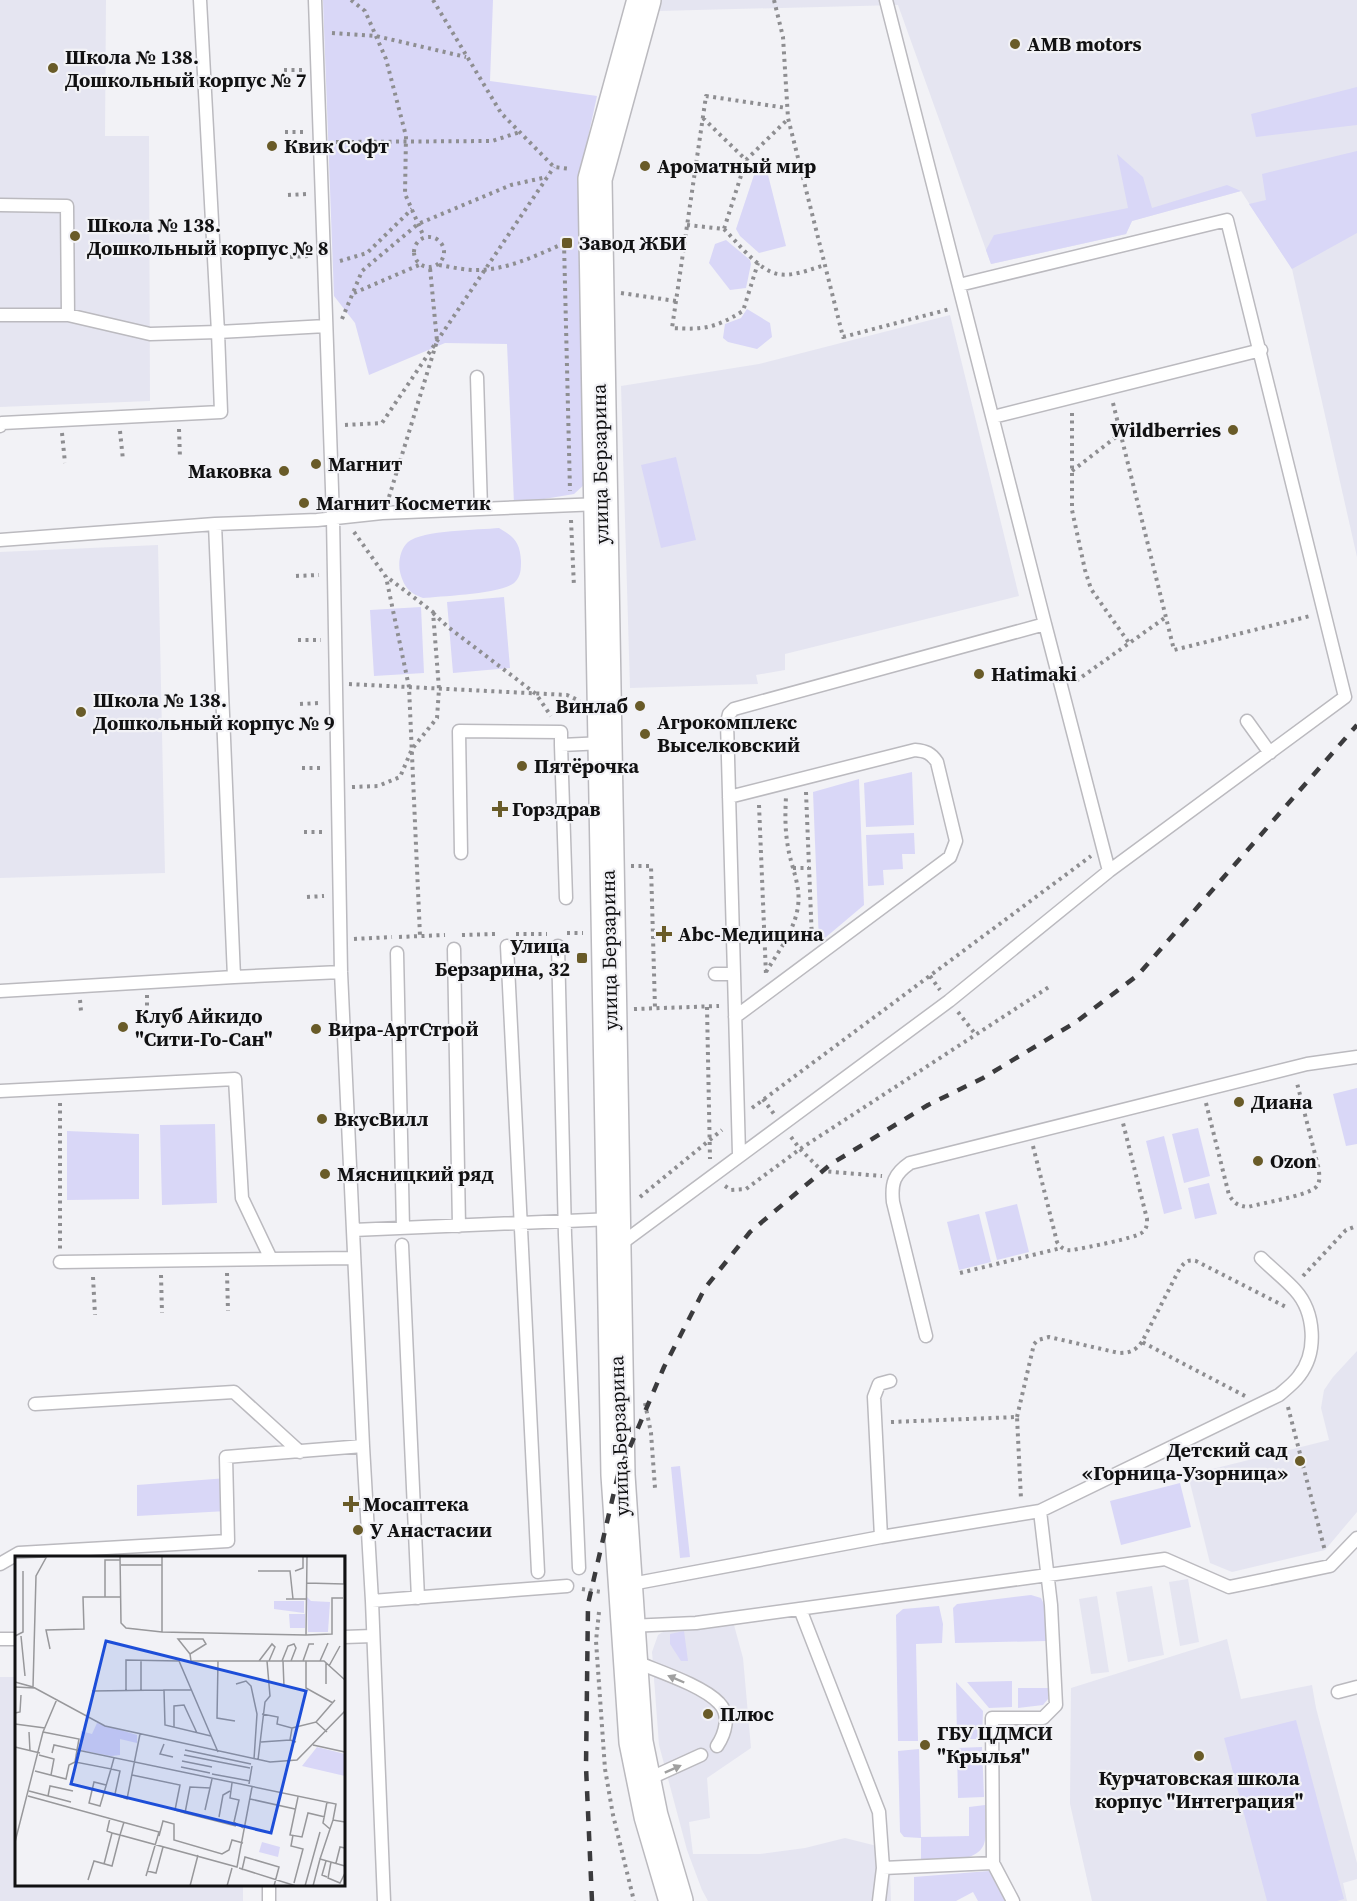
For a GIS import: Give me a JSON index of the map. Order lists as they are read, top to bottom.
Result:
{
  "streets": {
    "street": ["улица Берзарина"]
  },
  "places": {
    "other": [
      "AMB motors",
      "Школа № 138. Дошкольный корпус № 7",
      "Квик Софт",
      "Ароматный мир",
      "Школа № 138. Дошкольный корпус № 8",
      "Wildberries",
      "Магнит",
      "Маковка",
      "Магнит Косметик",
      "Hatimaki",
      "Винлаб",
      "Школа № 138. Дошкольный корпус № 9",
      "Агрокомплекс Выселковский",
      "Пятёрочка",
      "Клуб Айкидо \"Сити-Го-Сан\"",
      "Вира-АртСтрой",
      "Диана",
      "ВкусВилл",
      "Ozon",
      "Мясницкий ряд",
      "Детский сад «Горница-Узорница»",
      "У Анастасии",
      "Плюс",
      "ГБУ ЦДМСИ \"Крылья\"",
      "Курчатовская школа корпус \"Интеграция\""
    ],
    "transit": ["Завод ЖБИ", "Улица Берзарина, 32"],
    "health": ["Горздрав", "Abc-Медицина", "Мосаптека"]
  }
}
